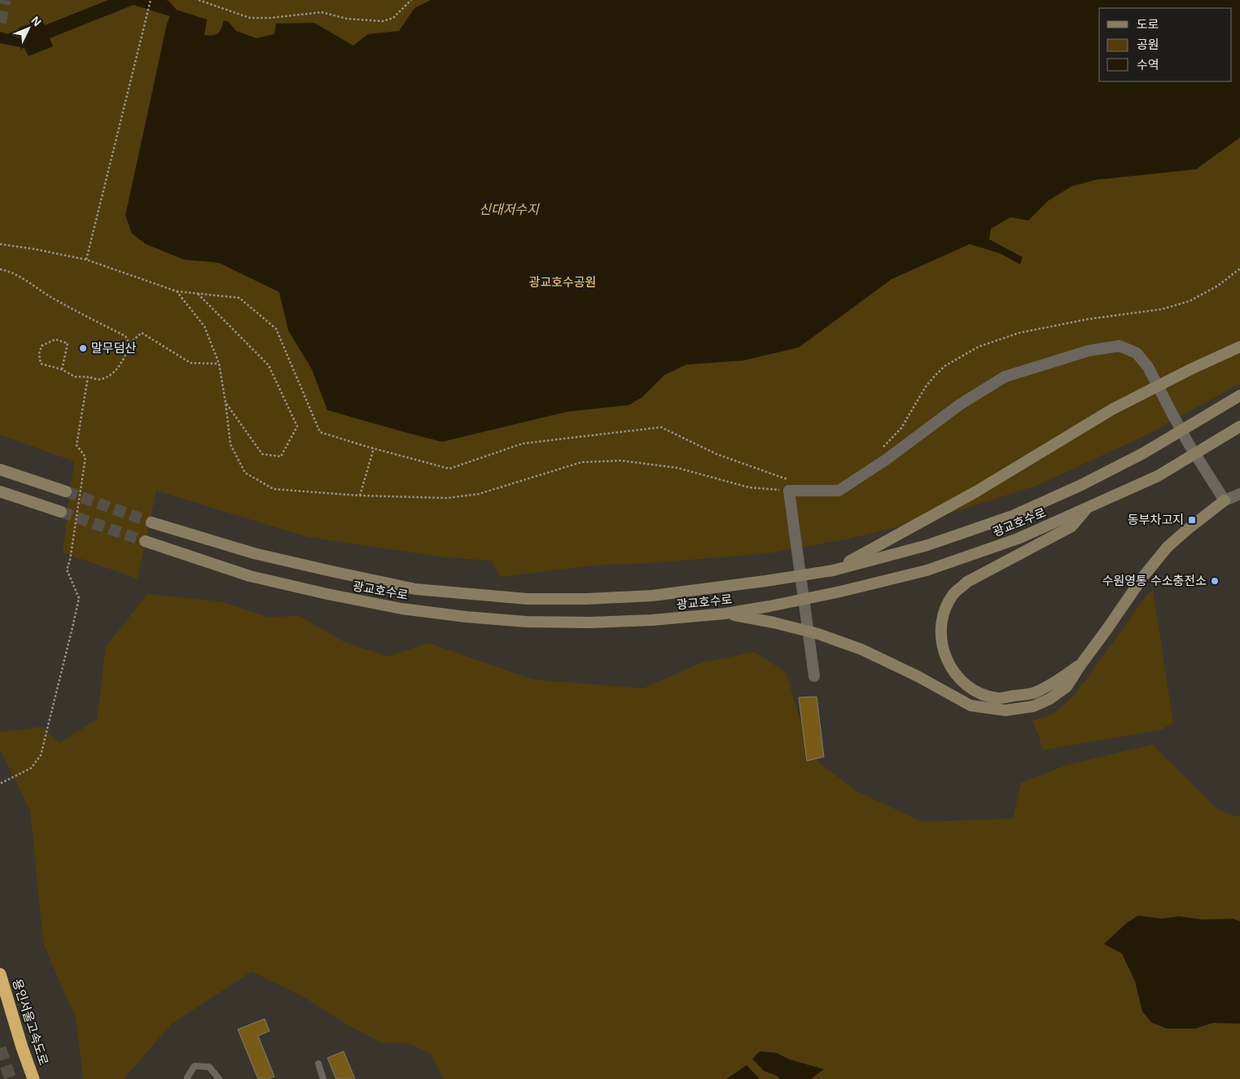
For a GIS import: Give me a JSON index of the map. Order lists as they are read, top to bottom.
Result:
{
  "streets": {
    "highway": ["용인서울고속도로"],
    "main road": ["광교호수로"]
  },
  "water": ["신대저수지"],
  "parks": ["광교호수공원"],
  "places": {
    "other": ["말무덤산", "수원영통 수소충전소"],
    "transit": ["동부차고지"]
  },
  "legend": ["도로", "공원", "수역"],
  "north": "top right"
}
